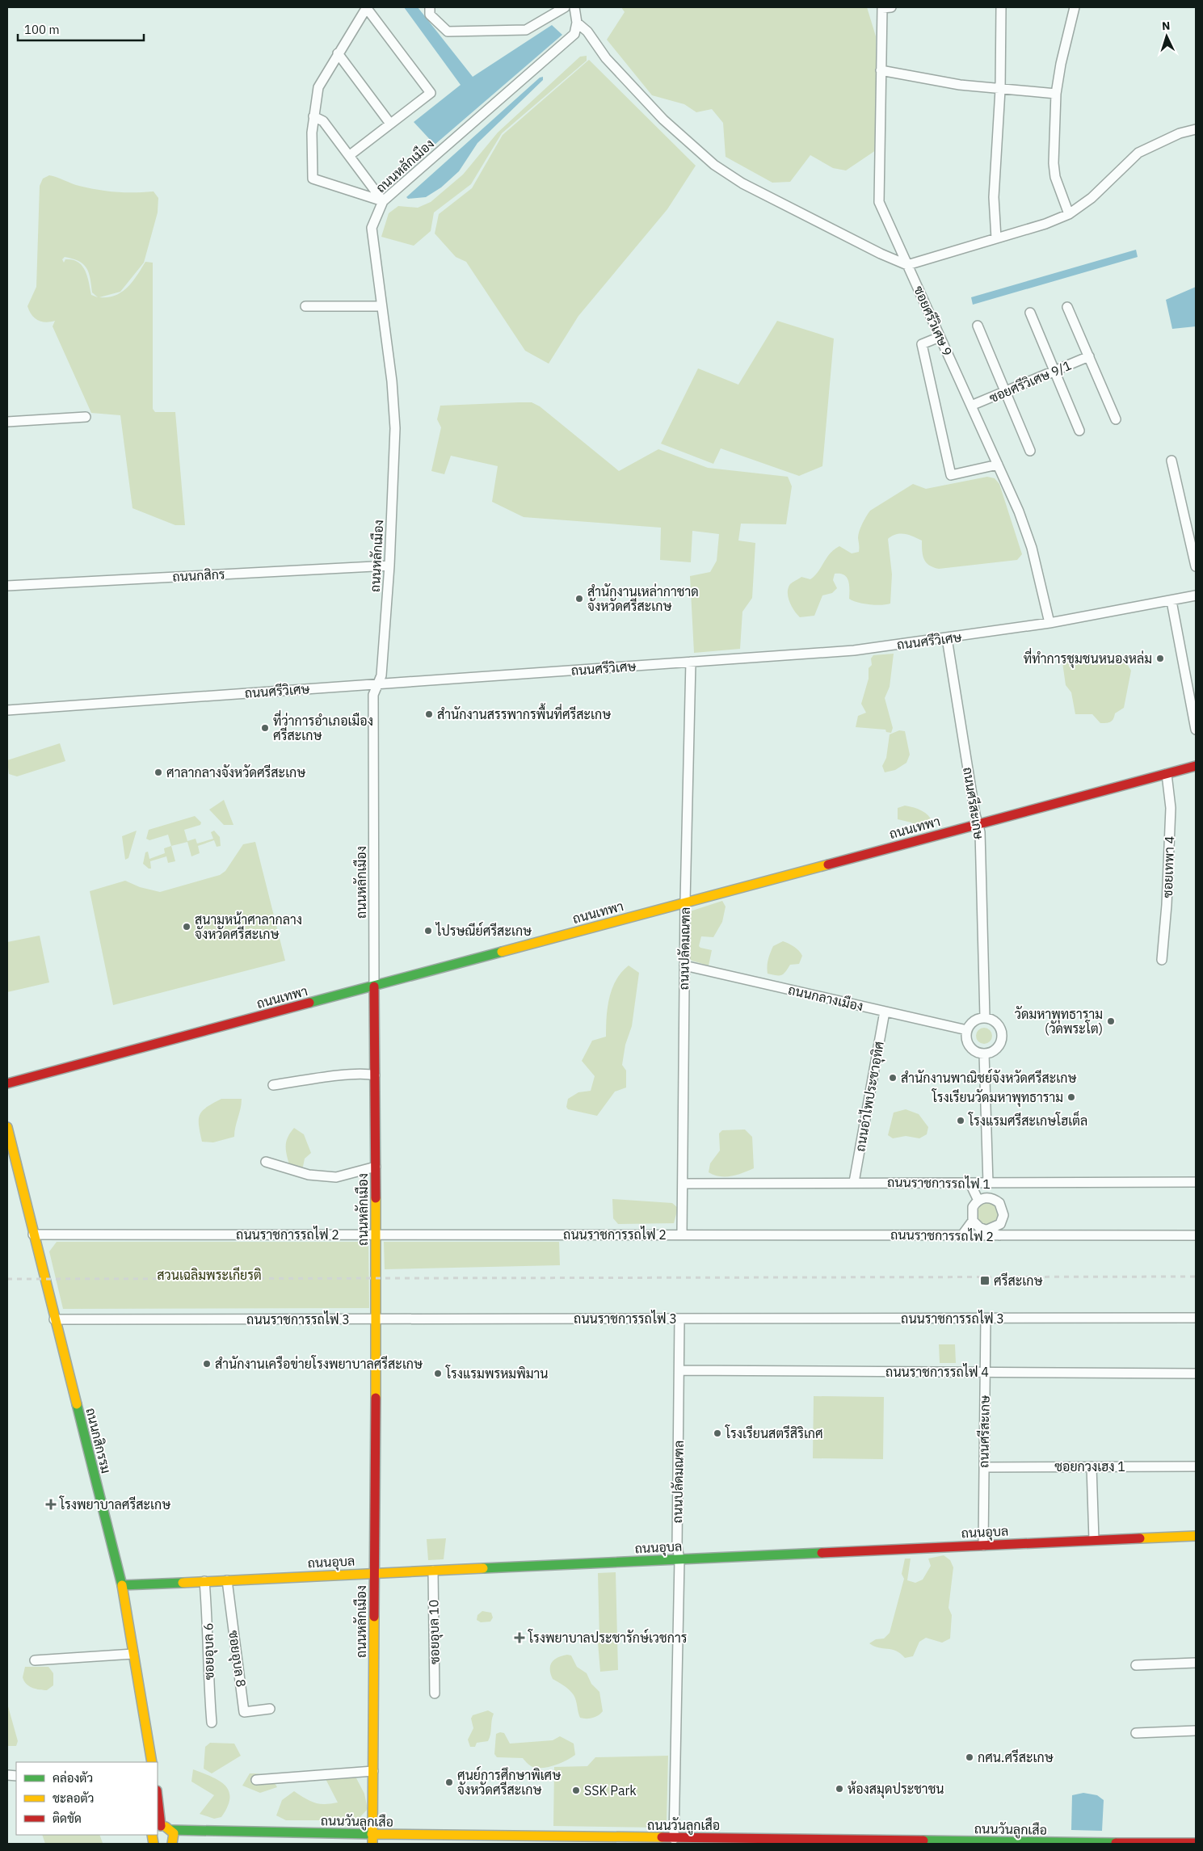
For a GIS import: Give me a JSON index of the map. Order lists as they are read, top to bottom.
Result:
{
  "streets": {
    "main road": [
      "ถนนหลักเมือง",
      "ถนนเทพา",
      "ถนนกสิกรรม",
      "ถนนอุบล",
      "ถนนวันลูกเสือ"
    ],
    "street": [
      "ซอยศรีวิเศษ 9",
      "ซอยศรีวิเศษ 9/1",
      "ถนนกสิกร",
      "ถนนศรีวิเศษ",
      "ถนนศรีสะเกษ",
      "ซอยเทพา 4",
      "ถนนปลัดมณฑล",
      "ถนนกลางเมือง",
      "ถนนอำไพประชาอุทิศ",
      "ถนนราชการรถไฟ 1",
      "ถนนราชการรถไฟ 2",
      "ถนนราชการรถไฟ 3",
      "ถนนราชการรถไฟ 4",
      "ซอยกวงเฮง 1",
      "ซอยอุบล 10",
      "ซอยอุบล 6",
      "ซอยอุบล 8"
    ]
  },
  "crossings": [
    ["ถนนหลักเมือง", "ถนนกสิกร"],
    ["ถนนหลักเมือง", "ถนนศรีวิเศษ"],
    ["ถนนหลักเมือง", "ถนนเทพา"],
    ["ถนนหลักเมือง", "ถนนราชการรถไฟ 2"],
    ["ถนนหลักเมือง", "ถนนราชการรถไฟ 3"],
    ["ถนนหลักเมือง", "ถนนอุบล"],
    ["ถนนหลักเมือง", "ถนนวันลูกเสือ"],
    ["ซอยศรีวิเศษ 9", "ซอยศรีวิเศษ 9/1"],
    ["ซอยศรีวิเศษ 9", "ถนนศรีวิเศษ"],
    ["ถนนศรีวิเศษ", "ถนนศรีสะเกษ"],
    ["ถนนศรีวิเศษ", "ถนนปลัดมณฑล"],
    ["ถนนศรีสะเกษ", "ถนนเทพา"],
    ["ถนนศรีสะเกษ", "ถนนกลางเมือง"],
    ["ถนนศรีสะเกษ", "ถนนราชการรถไฟ 3"],
    ["ถนนศรีสะเกษ", "ถนนราชการรถไฟ 4"],
    ["ถนนศรีสะเกษ", "ซอยกวงเฮง 1"],
    ["ถนนศรีสะเกษ", "ถนนอุบล"],
    ["ถนนเทพา", "ซอยเทพา 4"],
    ["ถนนเทพา", "ถนนปลัดมณฑล"],
    ["ถนนปลัดมณฑล", "ถนนกลางเมือง"],
    ["ถนนปลัดมณฑล", "ถนนราชการรถไฟ 1"],
    ["ถนนปลัดมณฑล", "ถนนราชการรถไฟ 2"],
    ["ถนนปลัดมณฑล", "ถนนราชการรถไฟ 3"],
    ["ถนนปลัดมณฑล", "ถนนราชการรถไฟ 4"],
    ["ถนนปลัดมณฑล", "ถนนอุบล"],
    ["ถนนปลัดมณฑล", "ถนนวันลูกเสือ"],
    ["ถนนกลางเมือง", "ถนนอำไพประชาอุทิศ"],
    ["ถนนอำไพประชาอุทิศ", "ถนนราชการรถไฟ 1"],
    ["ถนนราชการรถไฟ 2", "ถนนกสิกรรม"],
    ["ถนนราชการรถไฟ 3", "ถนนกสิกรรม"],
    ["ถนนกสิกรรม", "ถนนอุบล"],
    ["ถนนอุบล", "ซอยอุบล 10"],
    ["ถนนอุบล", "ซอยอุบล 6"],
    ["ถนนอุบล", "ซอยอุบล 8"]
  ],
  "parks": ["สวนเฉลิมพระเกียรติ"],
  "places": {
    "other": [
      "สำนักงานเหล่ากาชาด จังหวัดศรีสะเกษ",
      "ที่ทำการชุมชนหนองหล่ม",
      "สำนักงานสรรพากรพื้นที่ศรีสะเกษ",
      "ที่ว่าการอำเภอเมือง ศรีสะเกษ",
      "ศาลากลางจังหวัดศรีสะเกษ",
      "สนามหน้าศาลากลาง จังหวัดศรีสะเกษ",
      "ไปรษณีย์ศรีสะเกษ",
      "วัดมหาพุทธาราม (วัดพระโต)",
      "สำนักงานพาณิชย์จังหวัดศรีสะเกษ",
      "โรงเรียนวัดมหาพุทธาราม",
      "โรงแรมศรีสะเกษโฮเต็ล",
      "สำนักงานเครือข่ายโรงพยาบาลศรีสะเกษ",
      "โรงแรมพรหมพิมาน",
      "โรงเรียนสตรีสิริเกศ",
      "กศน.ศรีสะเกษ",
      "ศูนย์การศึกษาพิเศษ จังหวัดศรีสะเกษ",
      "ห้องสมุดประชาชน",
      "SSK Park"
    ],
    "transit": ["ศรีสะเกษ"],
    "health": ["โรงพยาบาลศรีสะเกษ", "โรงพยาบาลประชารักษ์เวชการ"]
  },
  "legend": ["คล่องตัว", "ชะลอตัว", "ติดขัด"],
  "scale_bar": "100 m",
  "north": "top"
}
